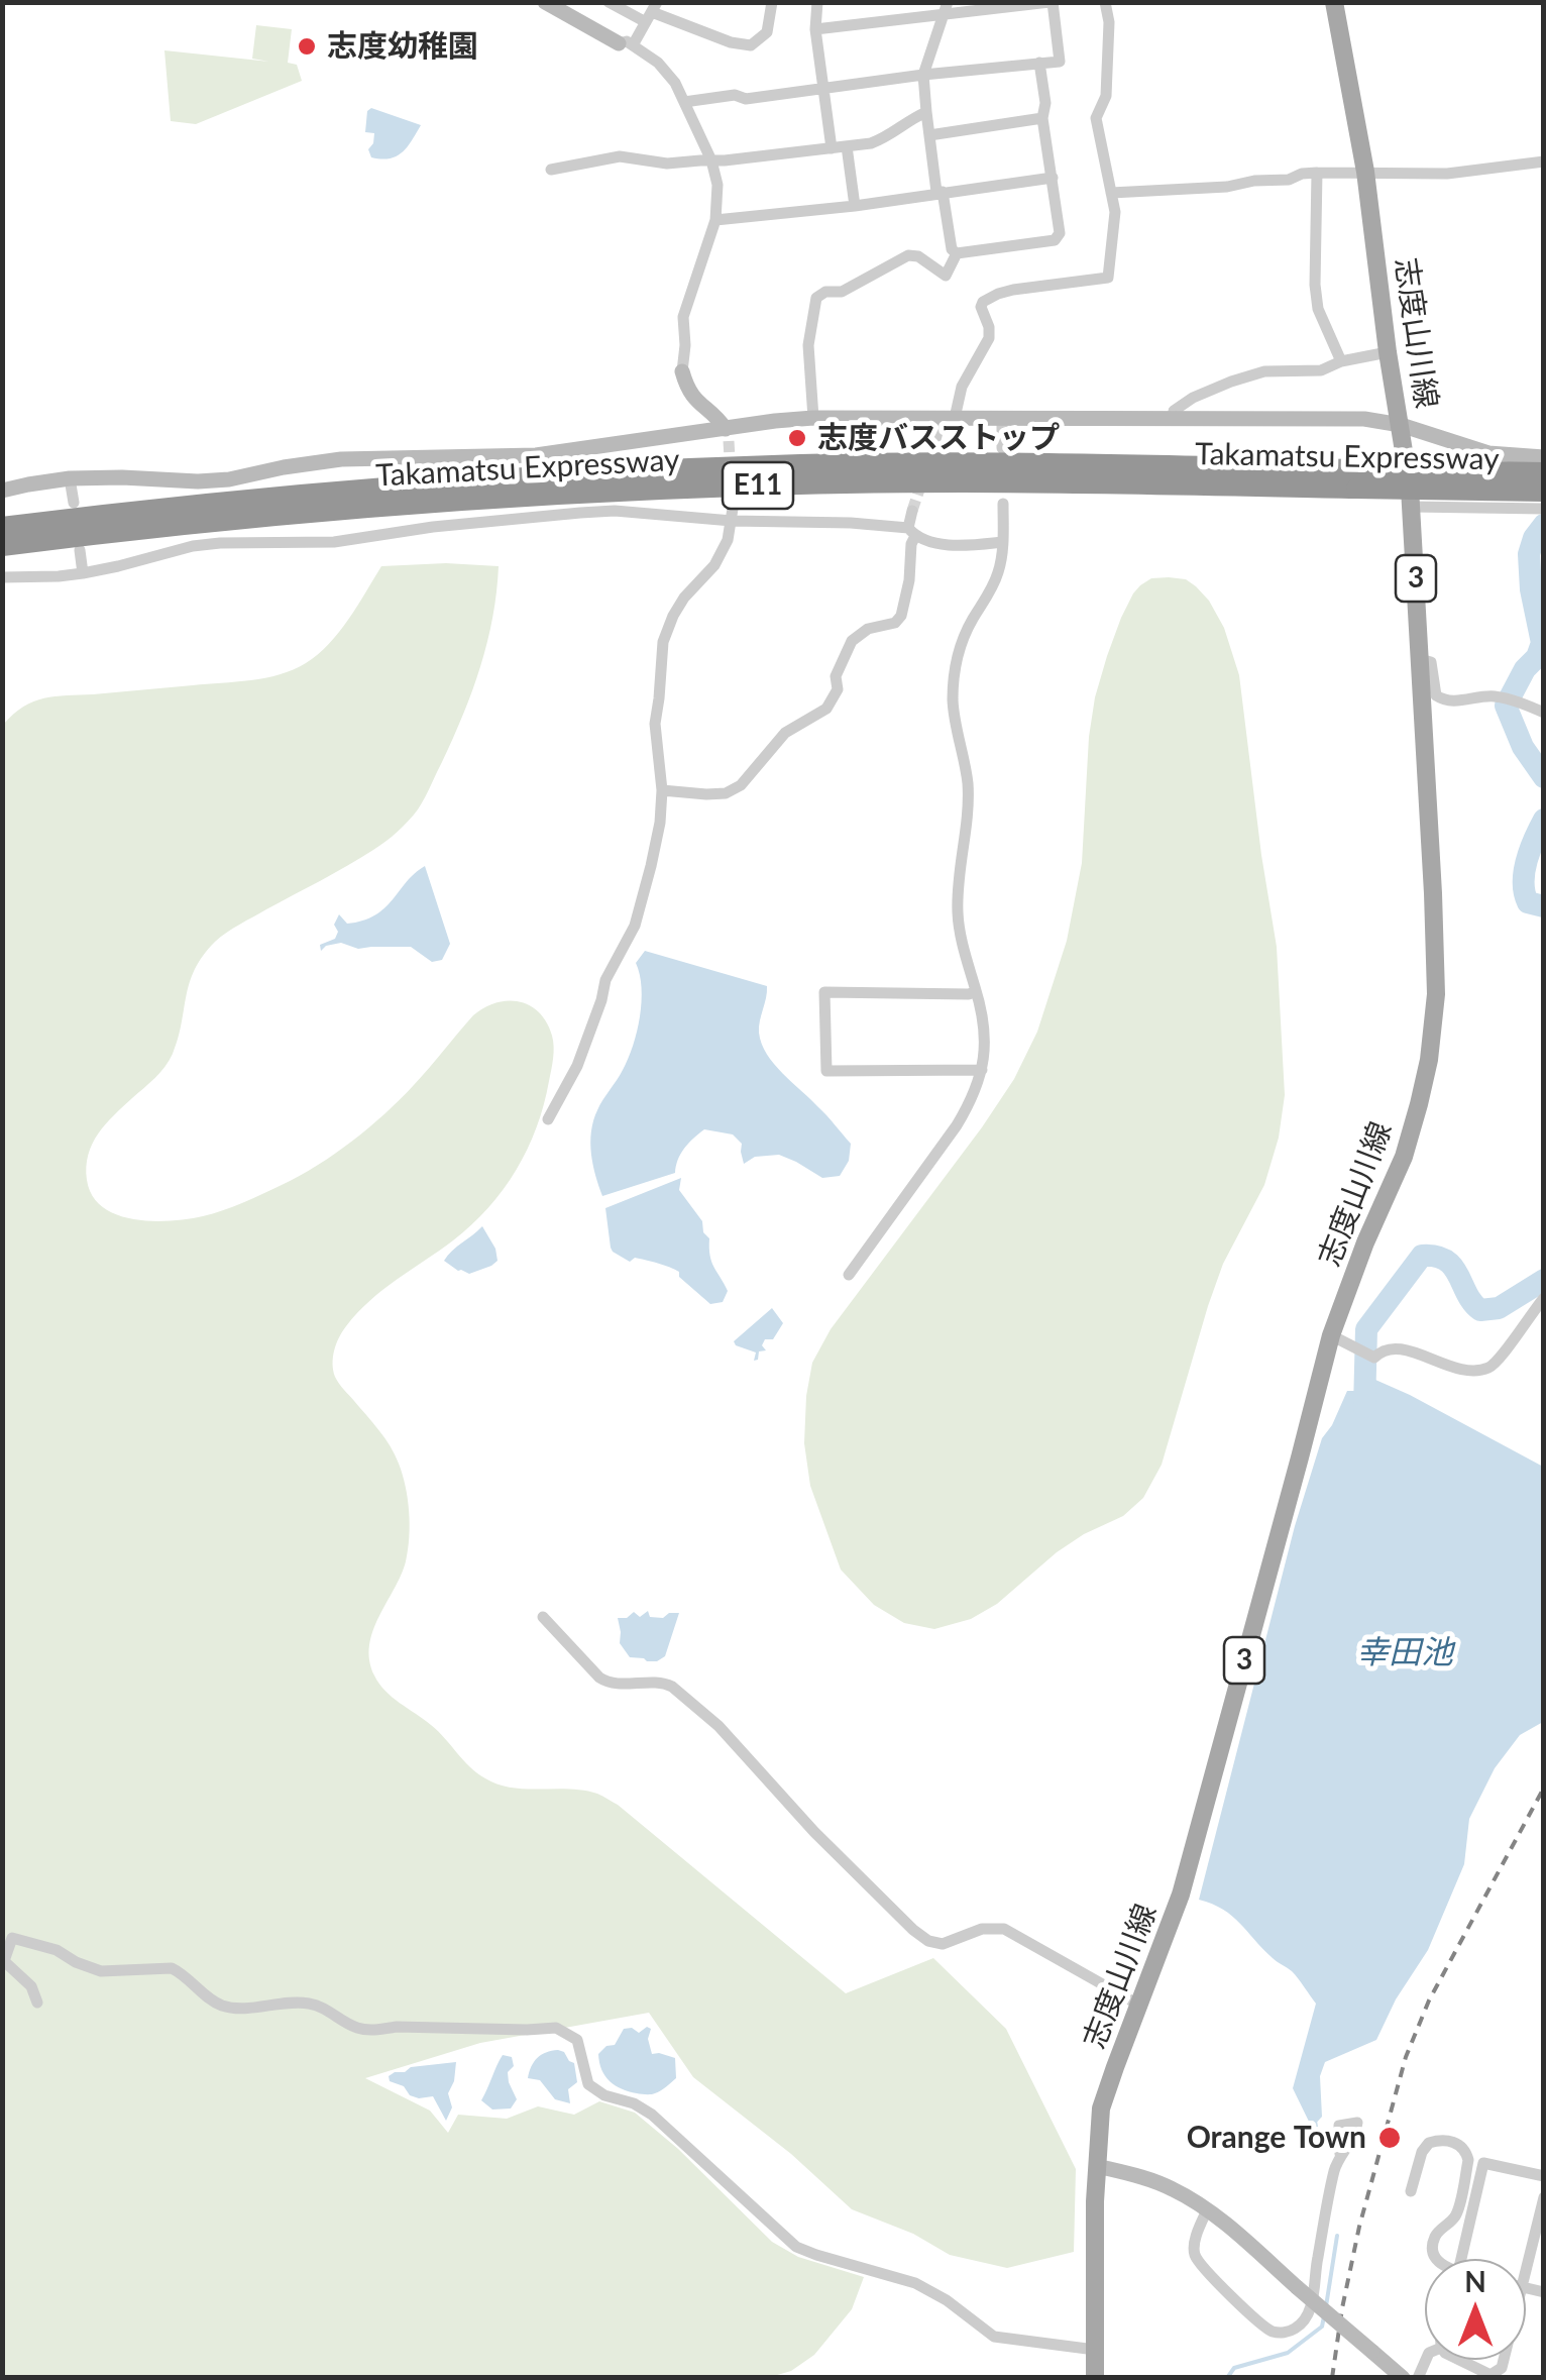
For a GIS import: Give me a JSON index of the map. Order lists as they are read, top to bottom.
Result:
{
  "streets": {
    "highway": ["Takamatsu Expressway", "E11"],
    "main road": ["志度山川線", "3"]
  },
  "water": ["幸田池"],
  "places": ["志度幼稚園", "志度バスストップ", "Orange Town"],
  "north": "top"
}
